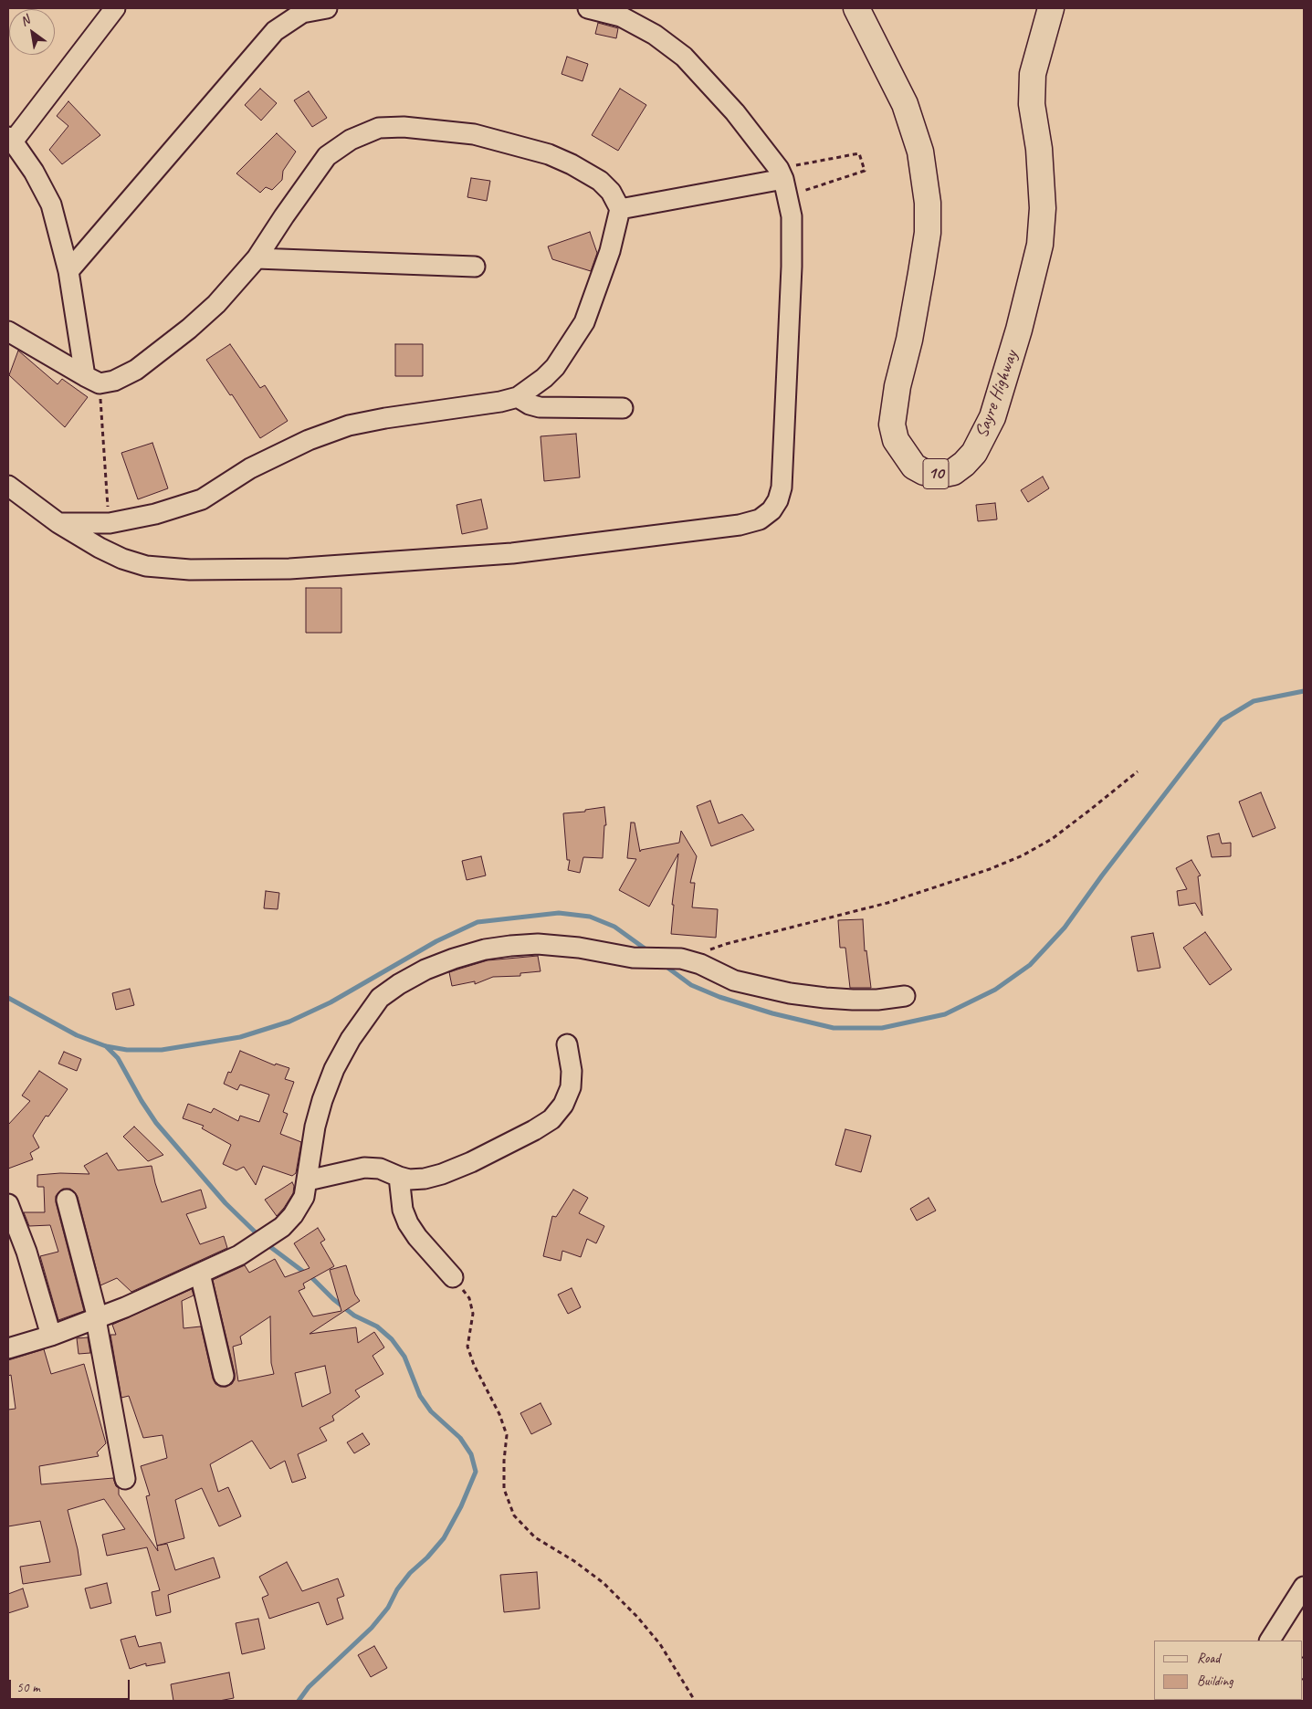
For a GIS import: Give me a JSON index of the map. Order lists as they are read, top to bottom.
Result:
{
  "streets": {
    "highway": ["Sayre Highway", "10"]
  },
  "legend": ["Road", "Building"],
  "scale_bar": "50 m",
  "north": "top left"
}
